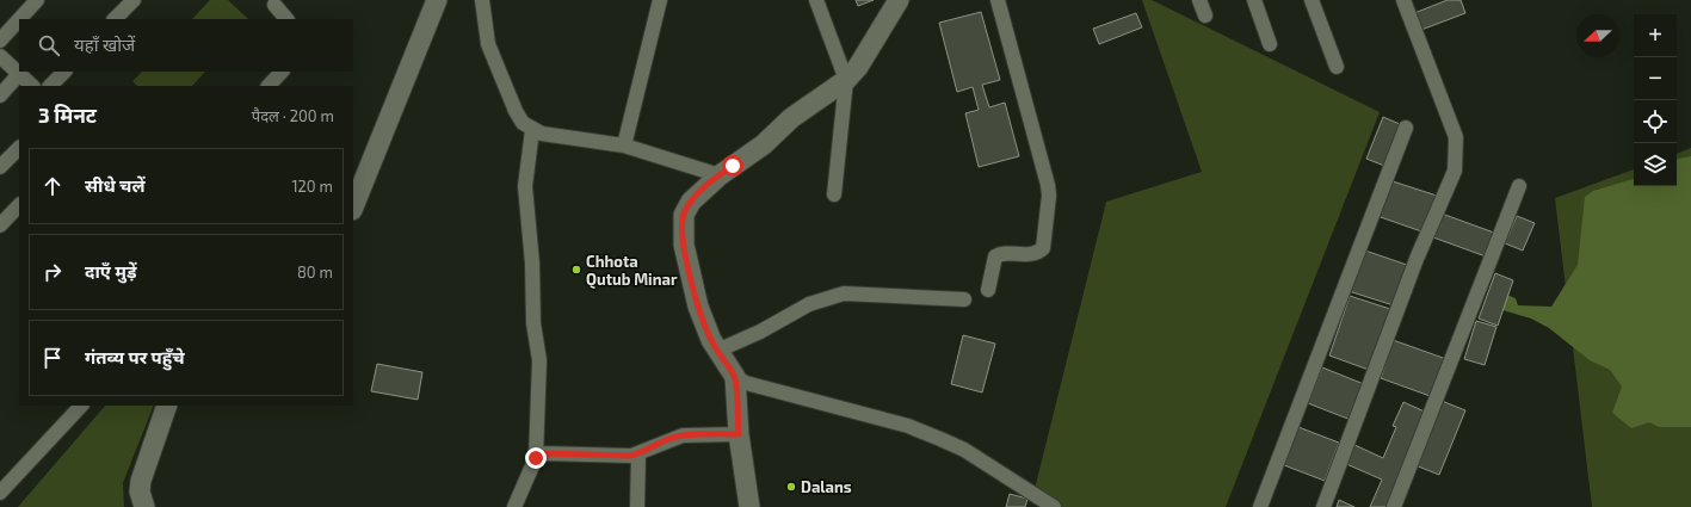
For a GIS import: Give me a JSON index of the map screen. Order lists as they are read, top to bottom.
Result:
{
  "places": ["Chhota Qutub Minar", "Dalans"],
  "north": "left",
  "page": {
    "map_buttons": ["+", "−"],
    "search": "यहाँ खोजें",
    "heading": ["3 मिनट", "पैदल · 200 m"],
    "list": [
      ["सीधे चलें", "120 m"],
      ["दाएँ मुड़ें", "80 m"],
      "गंतव्य पर पहुँचे"
    ]
  }
}
